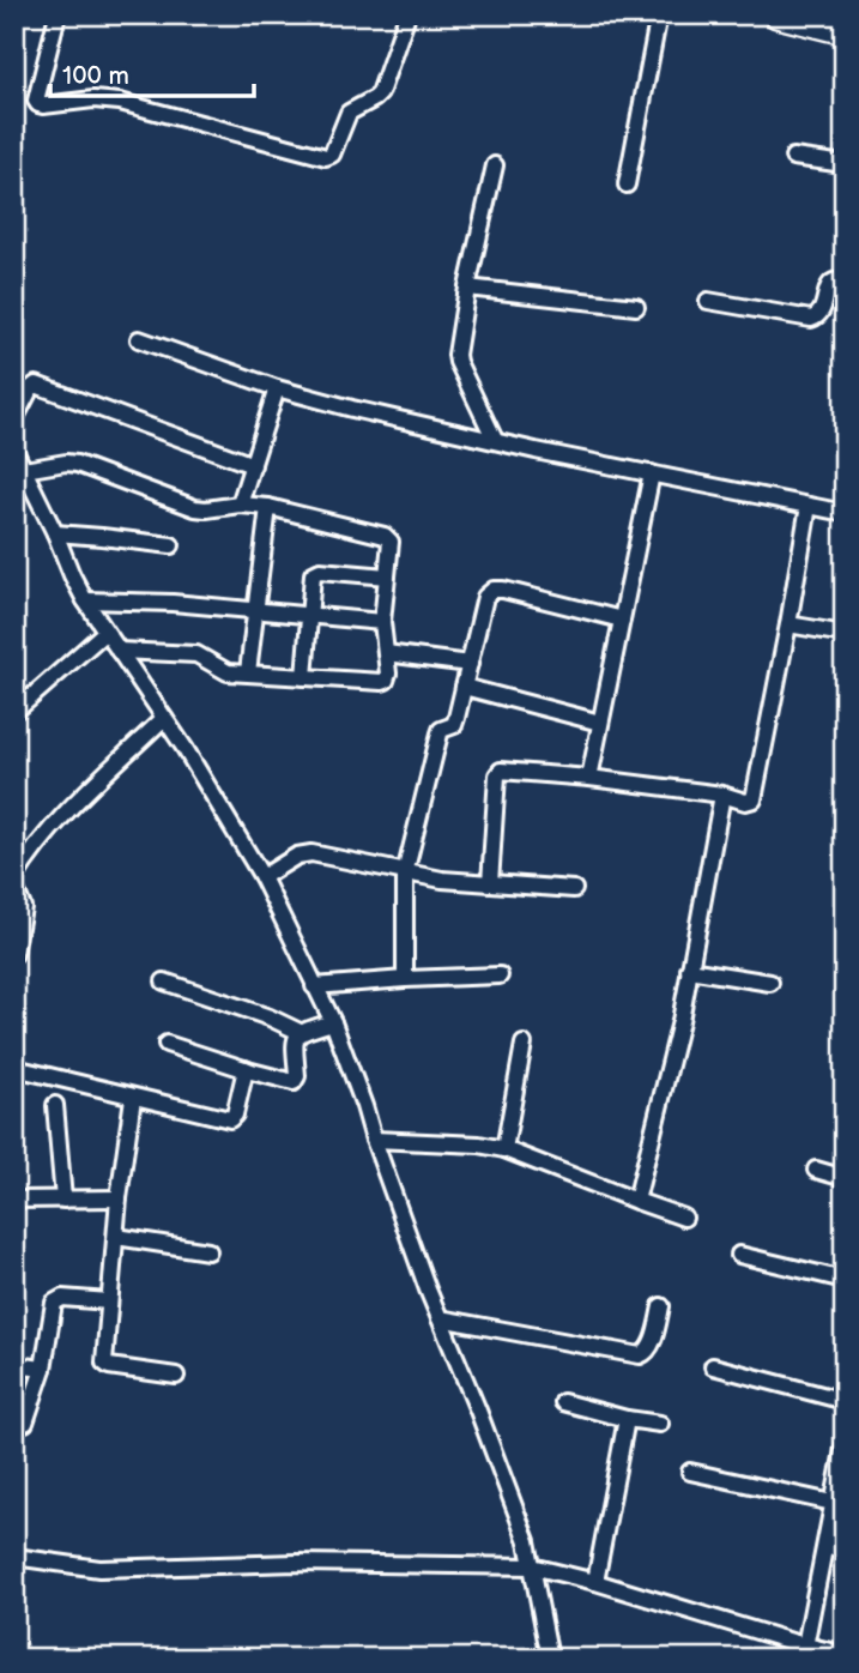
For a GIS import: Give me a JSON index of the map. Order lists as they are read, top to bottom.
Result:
{
  "scale_bar": "100 m"
}
